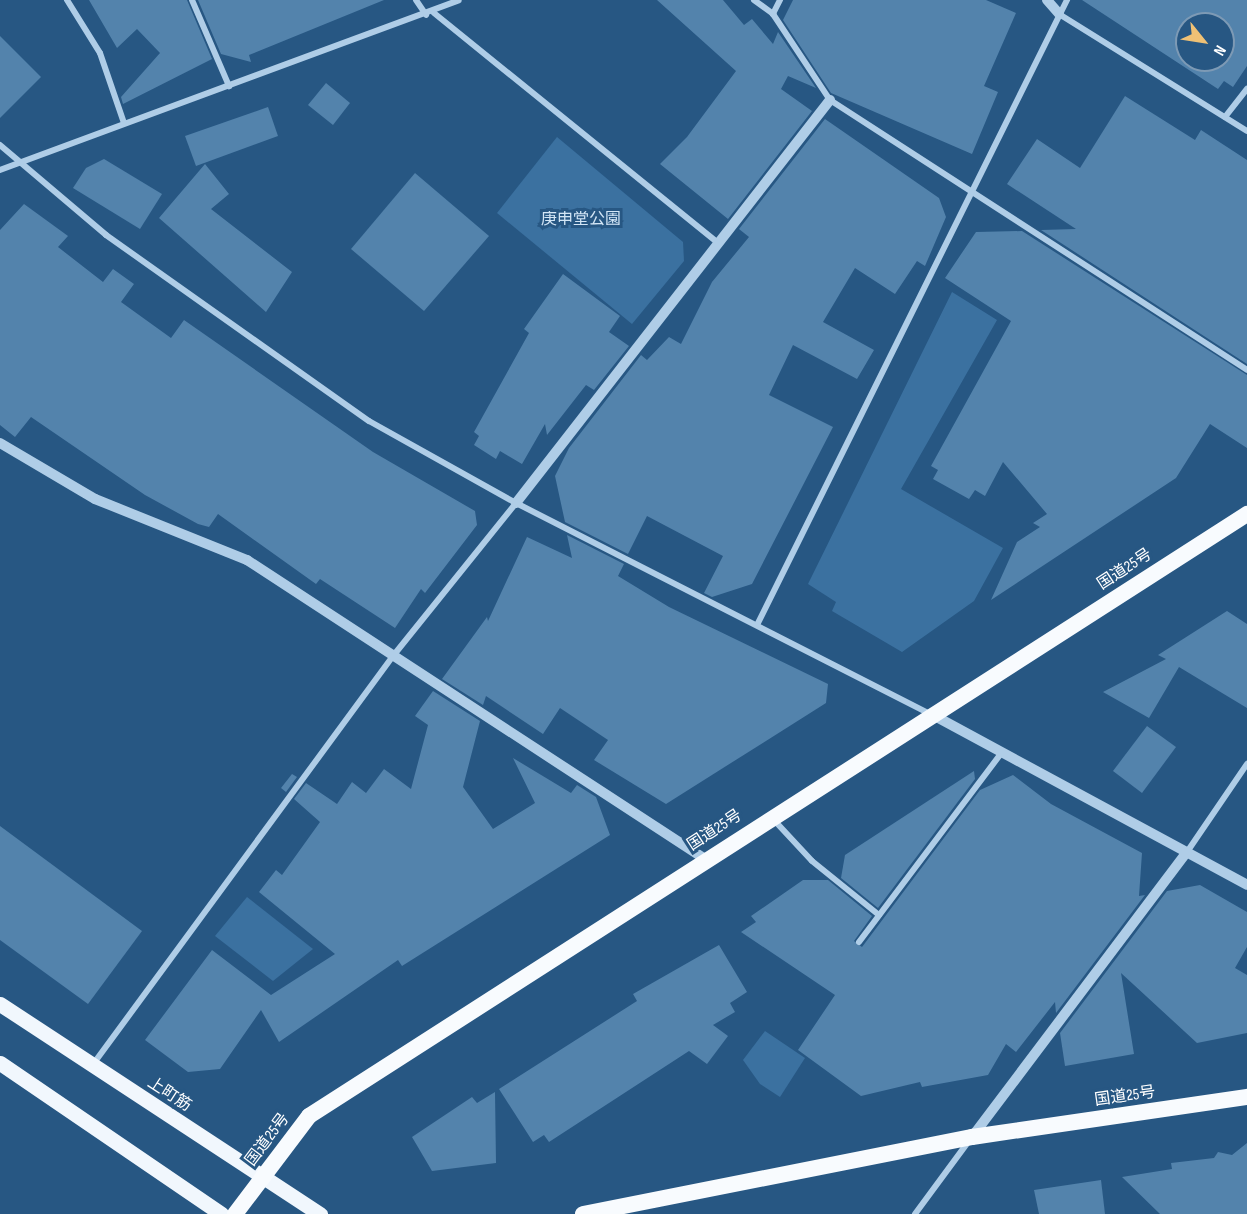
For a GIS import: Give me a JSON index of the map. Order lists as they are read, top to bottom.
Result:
{
  "streets": {
    "highway": ["国道25号"],
    "main road": ["上町筋"]
  },
  "crossings": [
    ["国道25号", "上町筋"]
  ],
  "parks": ["庚申堂公園"],
  "north": "bottom right"
}
